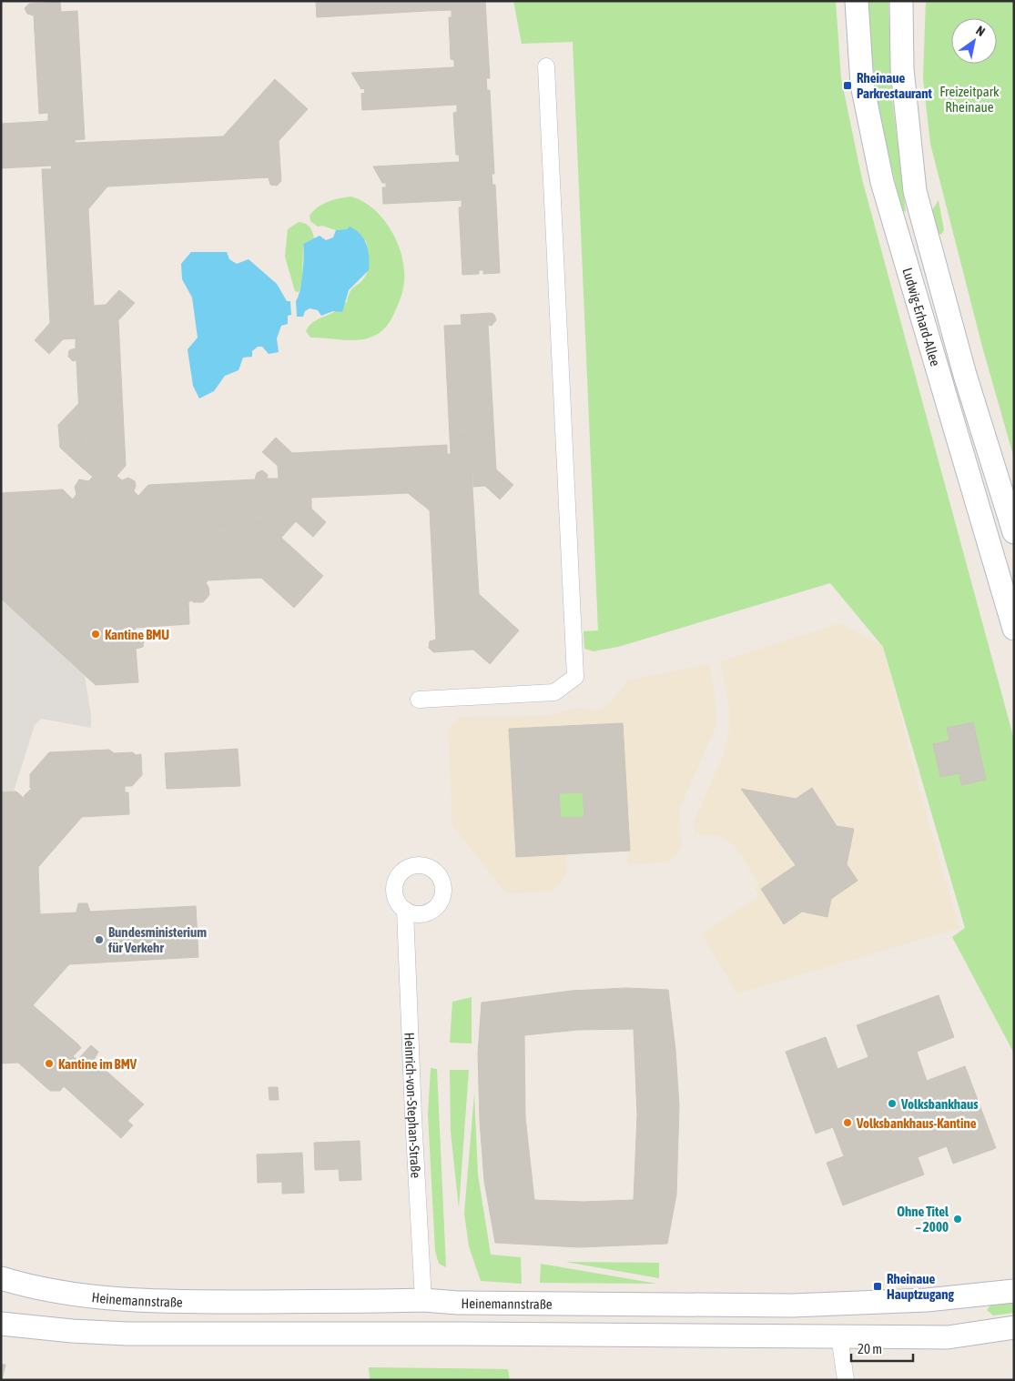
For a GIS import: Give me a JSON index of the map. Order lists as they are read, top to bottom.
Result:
{
  "streets": {
    "main road": ["Ludwig-Erhard-Allee", "Heinemannstraße"],
    "street": ["Heinrich-von-Stephan-Straße"]
  },
  "crossings": [
    ["Heinrich-von-Stephan-Straße", "Heinemannstraße"]
  ],
  "parks": ["Freizeitpark Rheinaue"],
  "places": {
    "transit": ["Rheinaue Parkrestaurant", "Rheinaue Hauptzugang"],
    "other": [
      "Kantine BMU",
      "Bundesministerium für Verkehr",
      "Kantine im BMV",
      "Volksbankhaus",
      "Volksbankhaus-Kantine",
      "Ohne Titel – 2000"
    ]
  },
  "scale_bar": "20 m",
  "north": "top right"
}
